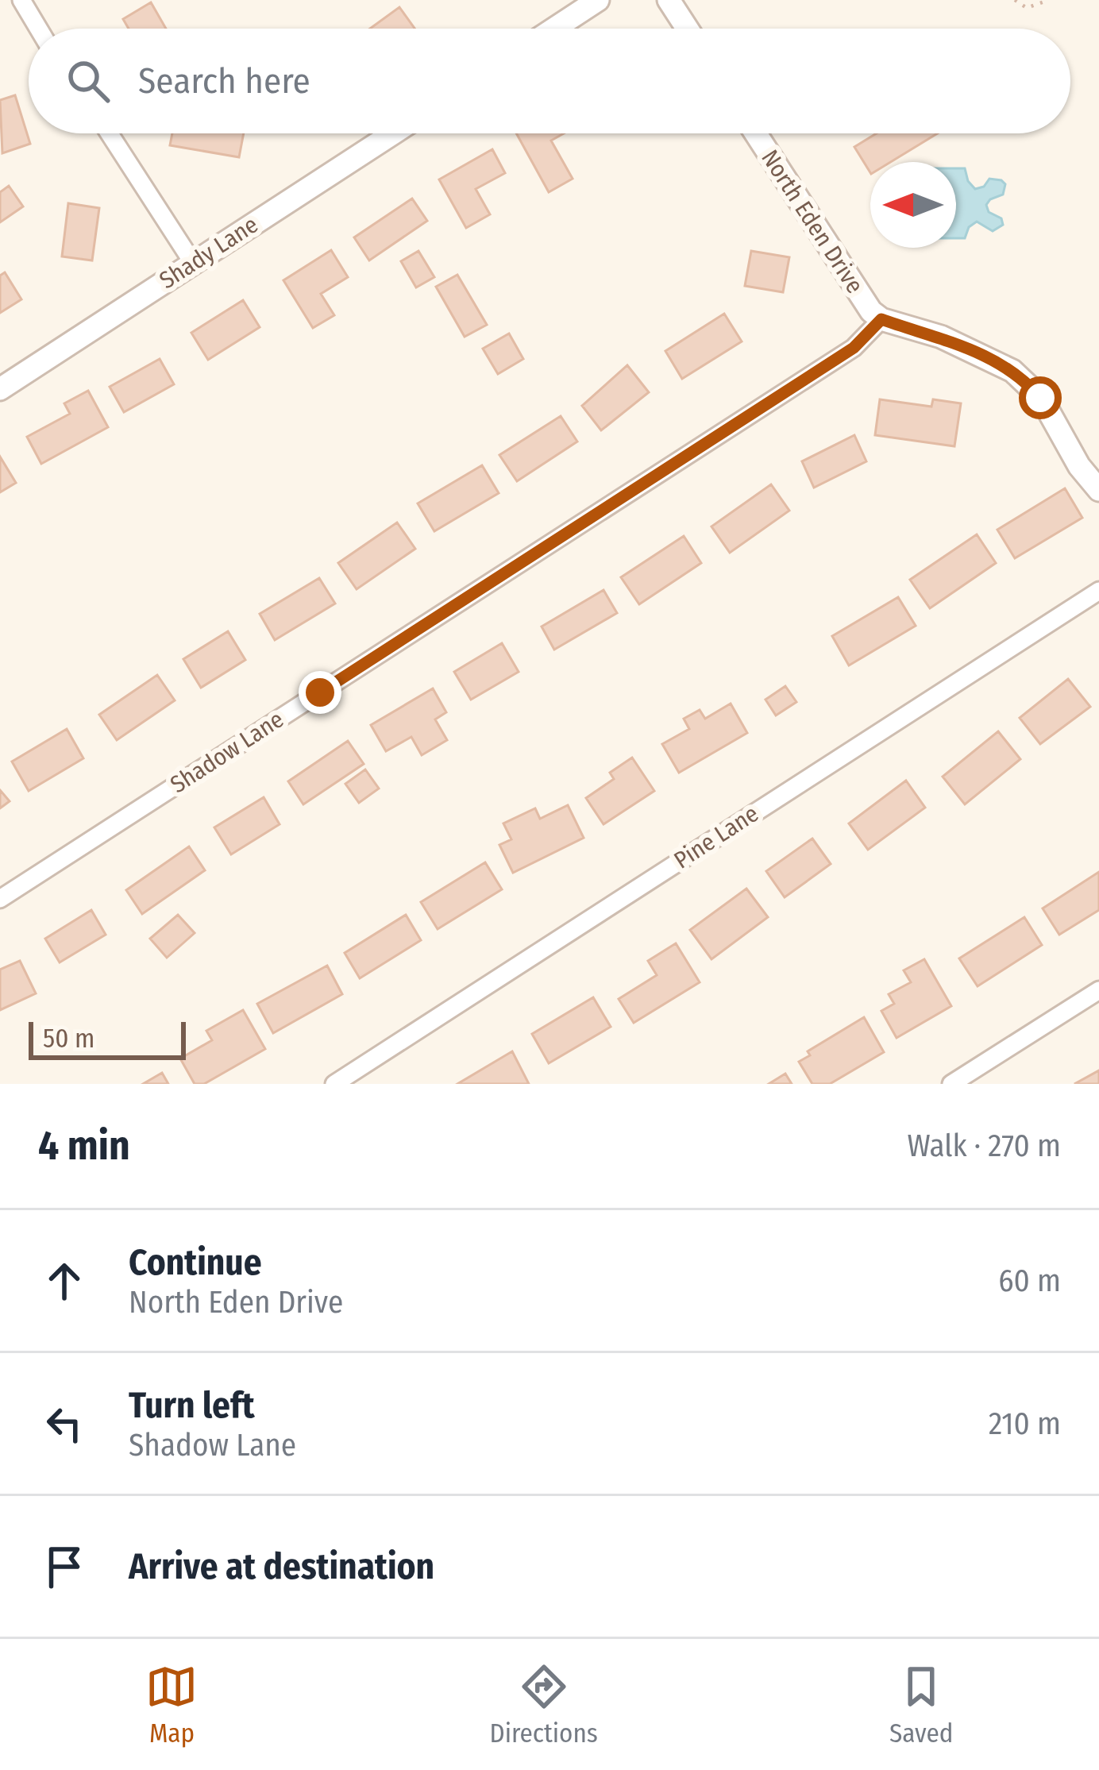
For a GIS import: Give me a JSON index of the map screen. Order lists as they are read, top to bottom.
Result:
{
  "streets": {
    "street": [
      "North Eden Drive",
      "Shady Lane",
      "Shadow Lane",
      "Pine Lane"
    ]
  },
  "crossings": [
    ["North Eden Drive", "Shadow Lane"]
  ],
  "scale_bar": "50 m",
  "north": "left",
  "page": {
    "search": "Search here",
    "scale": "50 m",
    "heading": ["4 min", "Walk · 270 m"],
    "list": [
      ["Continue", "North Eden Drive", "60 m"],
      ["Turn left", "Shadow Lane", "210 m"],
      "Arrive at destination"
    ],
    "nav": ["Map", "Directions", "Saved"]
  }
}
